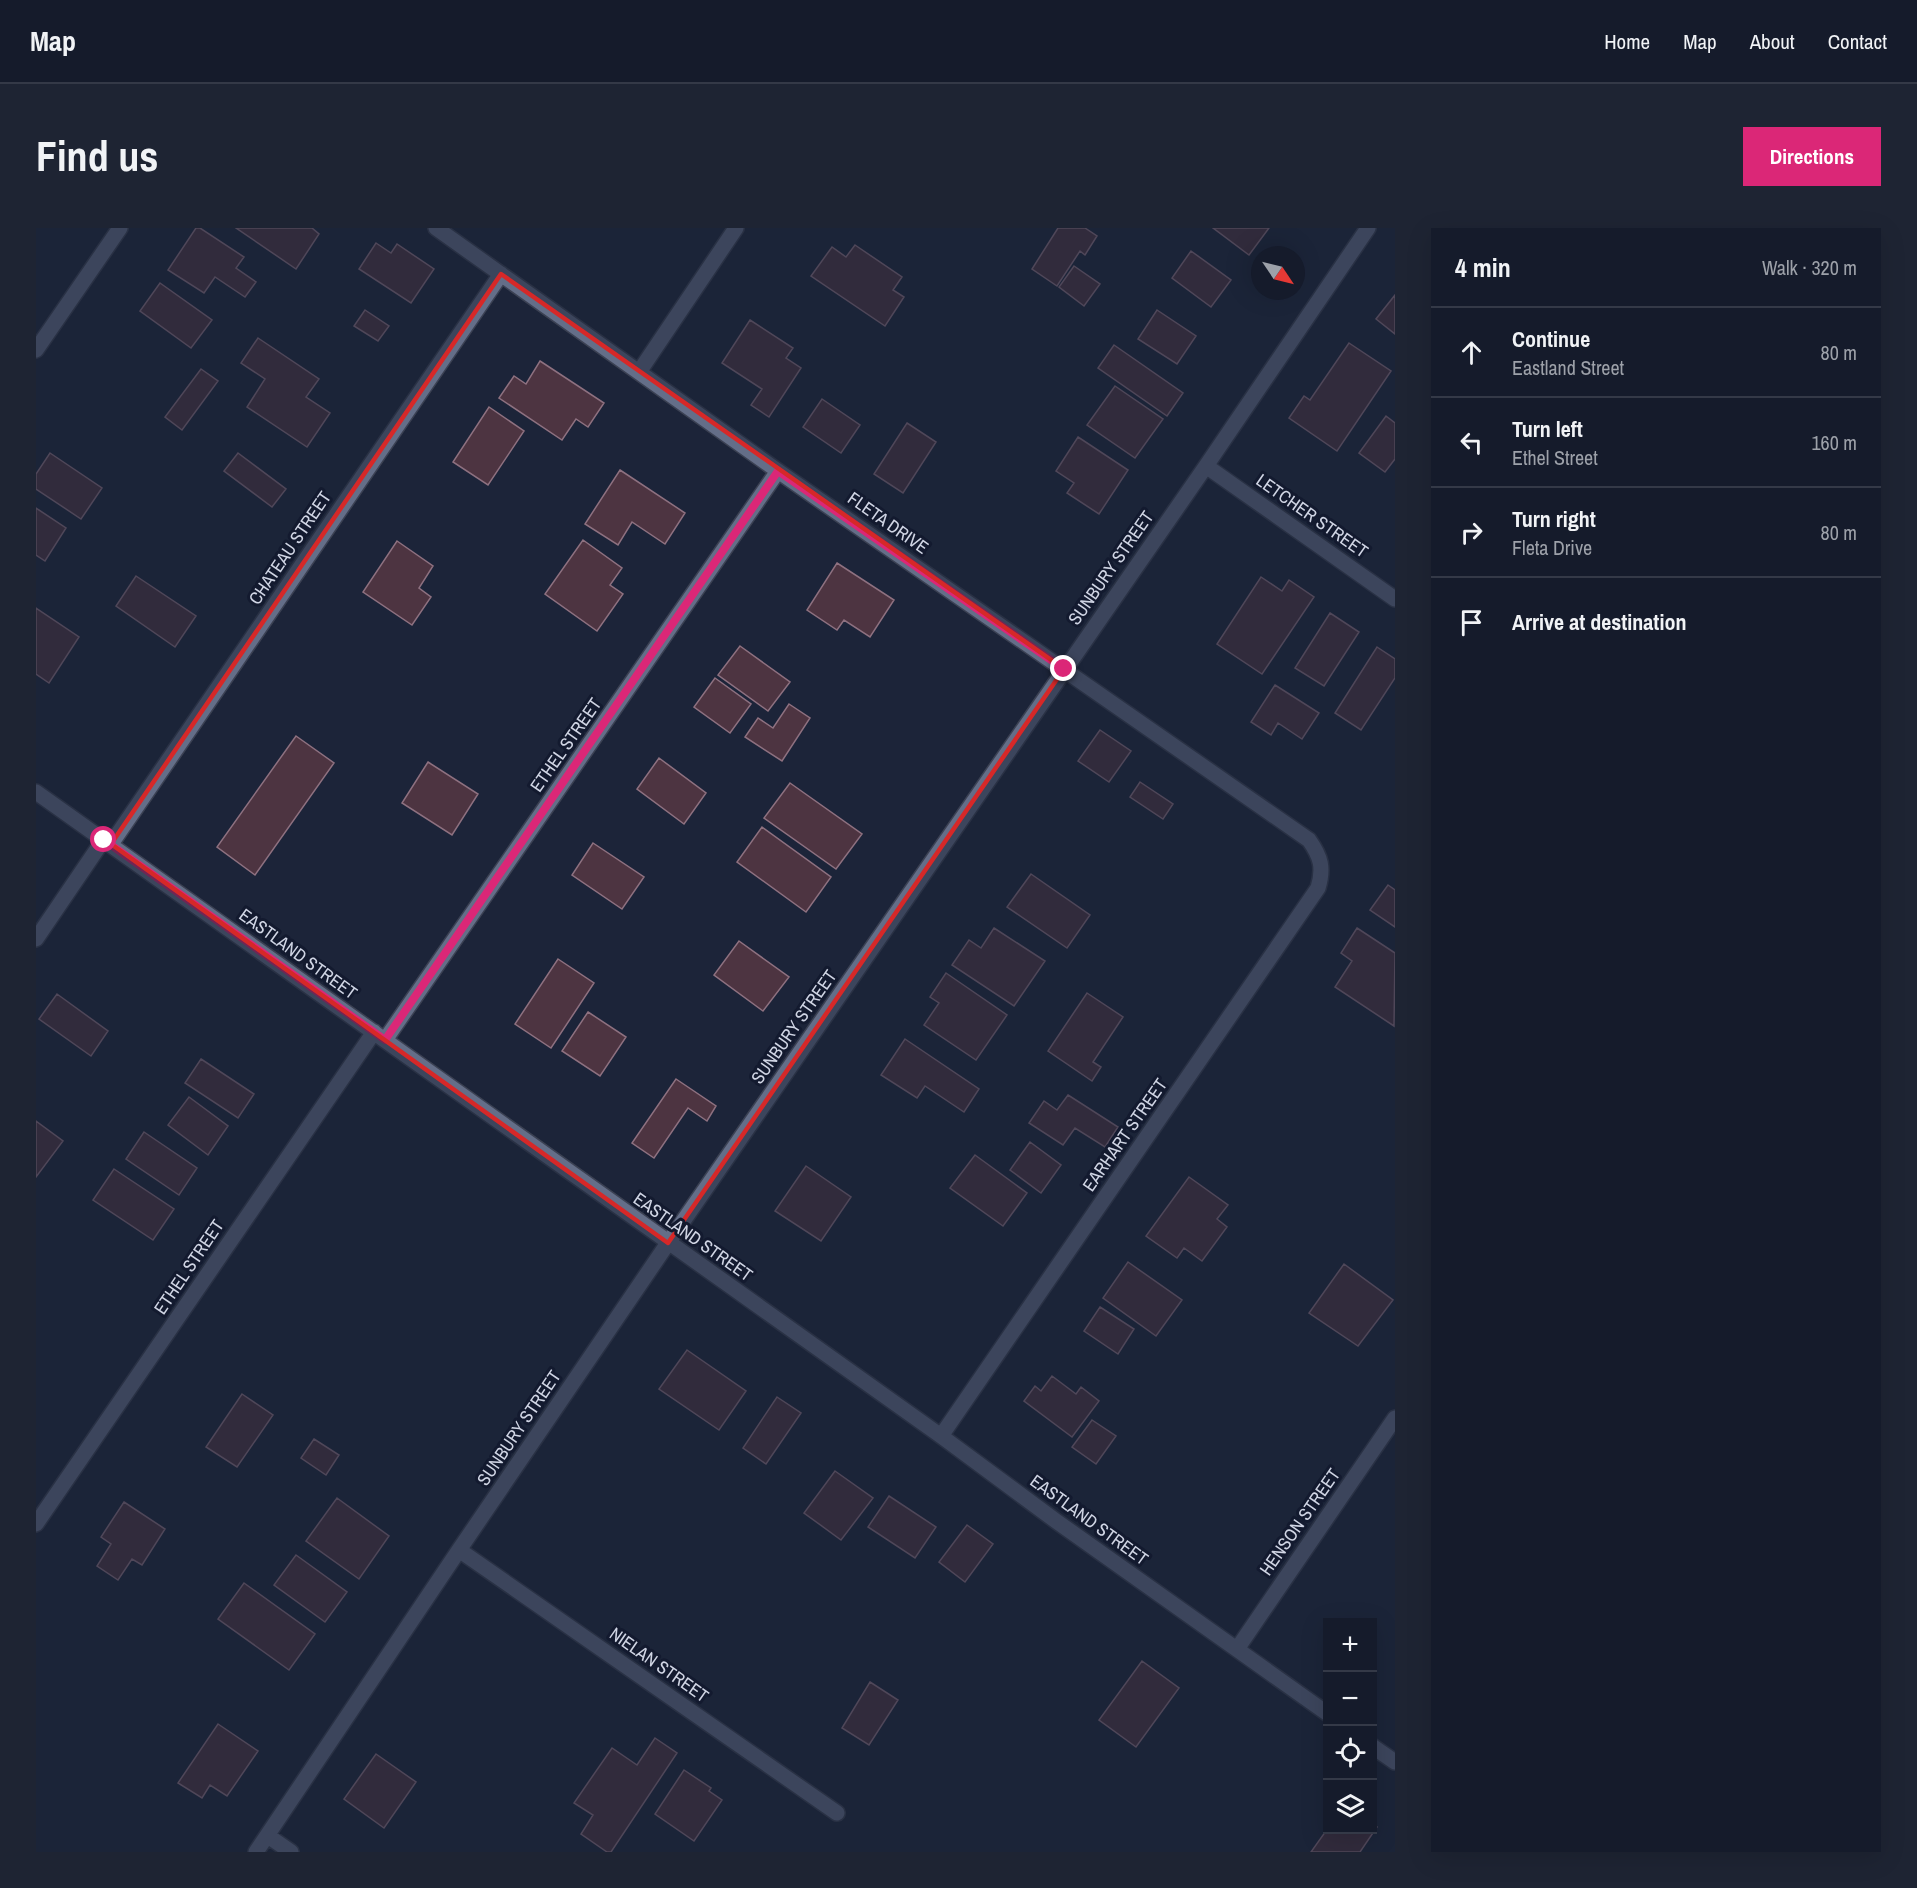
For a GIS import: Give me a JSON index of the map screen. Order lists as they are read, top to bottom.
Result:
{
  "streets": {
    "street": [
      "LETCHER STREET",
      "FLETA DRIVE",
      "CHATEAU STREET",
      "SUNBURY STREET",
      "ETHEL STREET",
      "EASTLAND STREET",
      "EARHART STREET",
      "HENSON STREET",
      "NIELAN STREET"
    ]
  },
  "crossings": [
    ["LETCHER STREET", "SUNBURY STREET"],
    ["FLETA DRIVE", "CHATEAU STREET"],
    ["FLETA DRIVE", "SUNBURY STREET"],
    ["FLETA DRIVE", "ETHEL STREET"],
    ["FLETA DRIVE", "EARHART STREET"],
    ["CHATEAU STREET", "EASTLAND STREET"],
    ["SUNBURY STREET", "EASTLAND STREET"],
    ["SUNBURY STREET", "NIELAN STREET"],
    ["ETHEL STREET", "EASTLAND STREET"],
    ["EASTLAND STREET", "EARHART STREET"],
    ["EASTLAND STREET", "HENSON STREET"]
  ],
  "north": "bottom right",
  "page": {
    "header": "Map",
    "nav": [
      "Home",
      "Map",
      "About",
      "Contact"
    ],
    "buttons": "Directions",
    "title": "Find us",
    "heading": ["4 min", "Walk · 320 m"],
    "list": [
      ["Continue", "Eastland Street", "80 m"],
      ["Turn left", "Ethel Street", "160 m"],
      ["Turn right", "Fleta Drive", "80 m"],
      "Arrive at destination"
    ],
    "map_buttons": ["+", "−"]
  }
}
